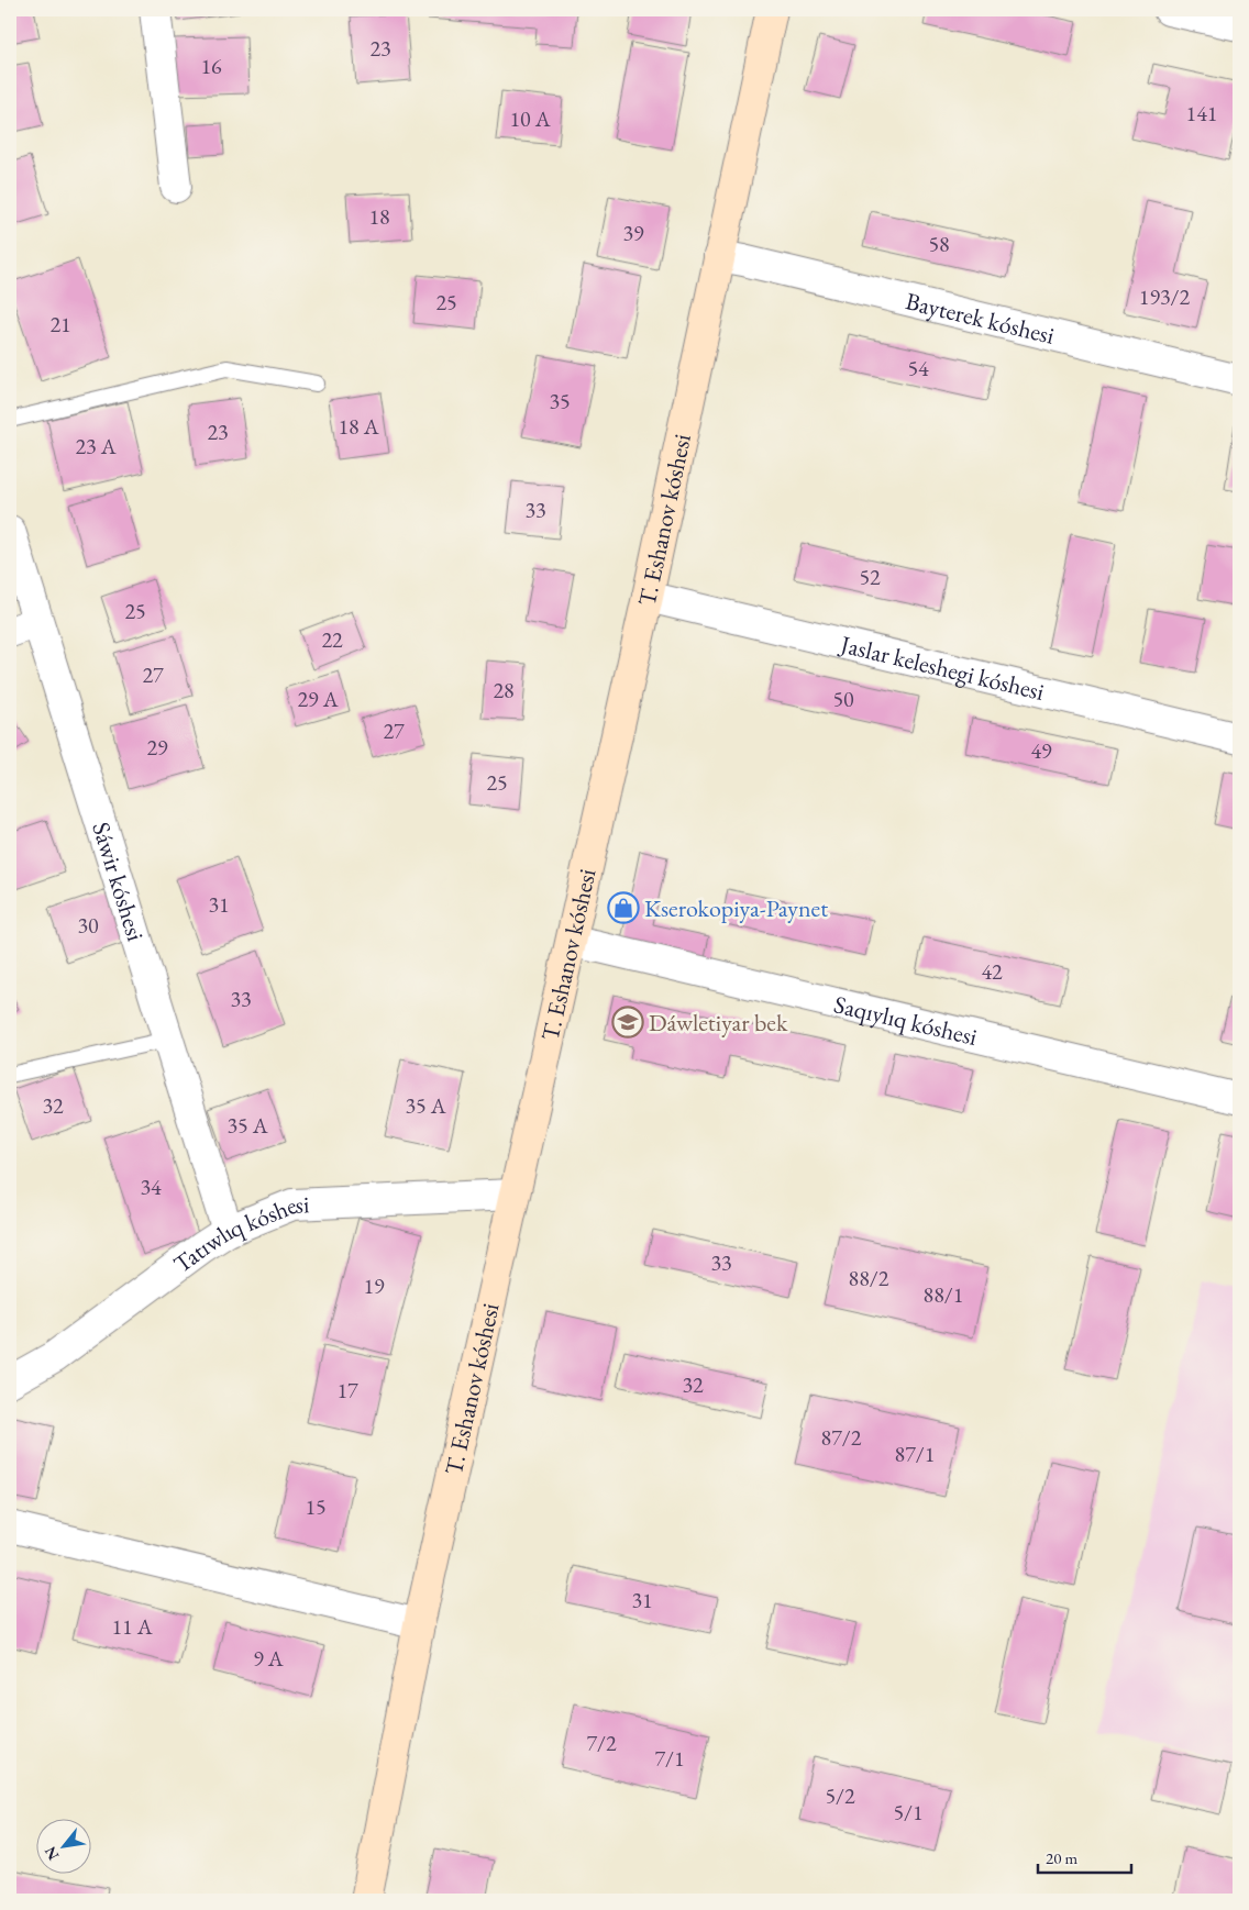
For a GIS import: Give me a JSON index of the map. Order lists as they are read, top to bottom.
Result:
{
  "streets": {
    "main road": ["T. Eshanov kóshesi"],
    "street": [
      "Bayterek kóshesi",
      "Jaslar keleshegi kóshesi",
      "Sáwir kóshesi",
      "Saqıylıq kóshesi",
      "Tatıwlıq kóshesi"
    ]
  },
  "crossings": [
    ["Bayterek kóshesi", "T. Eshanov kóshesi"],
    ["T. Eshanov kóshesi", "Jaslar keleshegi kóshesi"],
    ["T. Eshanov kóshesi", "Saqıylıq kóshesi"],
    ["T. Eshanov kóshesi", "Tatıwlıq kóshesi"],
    ["Sáwir kóshesi", "Tatıwlıq kóshesi"]
  ],
  "places": {
    "shop": ["Kserokopiya-Paynet"],
    "school or university": ["Dáwletiyar bek"]
  },
  "house_numbers": [
    "23",
    "16",
    "141",
    "10 А",
    "18",
    "39",
    "58",
    "193/2",
    "25",
    "21",
    "54",
    "35",
    "18 А",
    "23",
    "23 А",
    "33",
    "52",
    "25",
    "22",
    "27",
    "28",
    "29 А",
    "50",
    "27",
    "29",
    "49",
    "25",
    "31",
    "30",
    "42",
    "33",
    "32",
    "35 А",
    "35 А",
    "34",
    "33",
    "88/2",
    "19",
    "88/1",
    "32",
    "17",
    "87/2",
    "87/1",
    "15",
    "31",
    "11 А",
    "9 А",
    "7/2",
    "7/1",
    "5/2",
    "5/1"
  ],
  "scale_bar": "20 m",
  "north": "bottom left"
}
